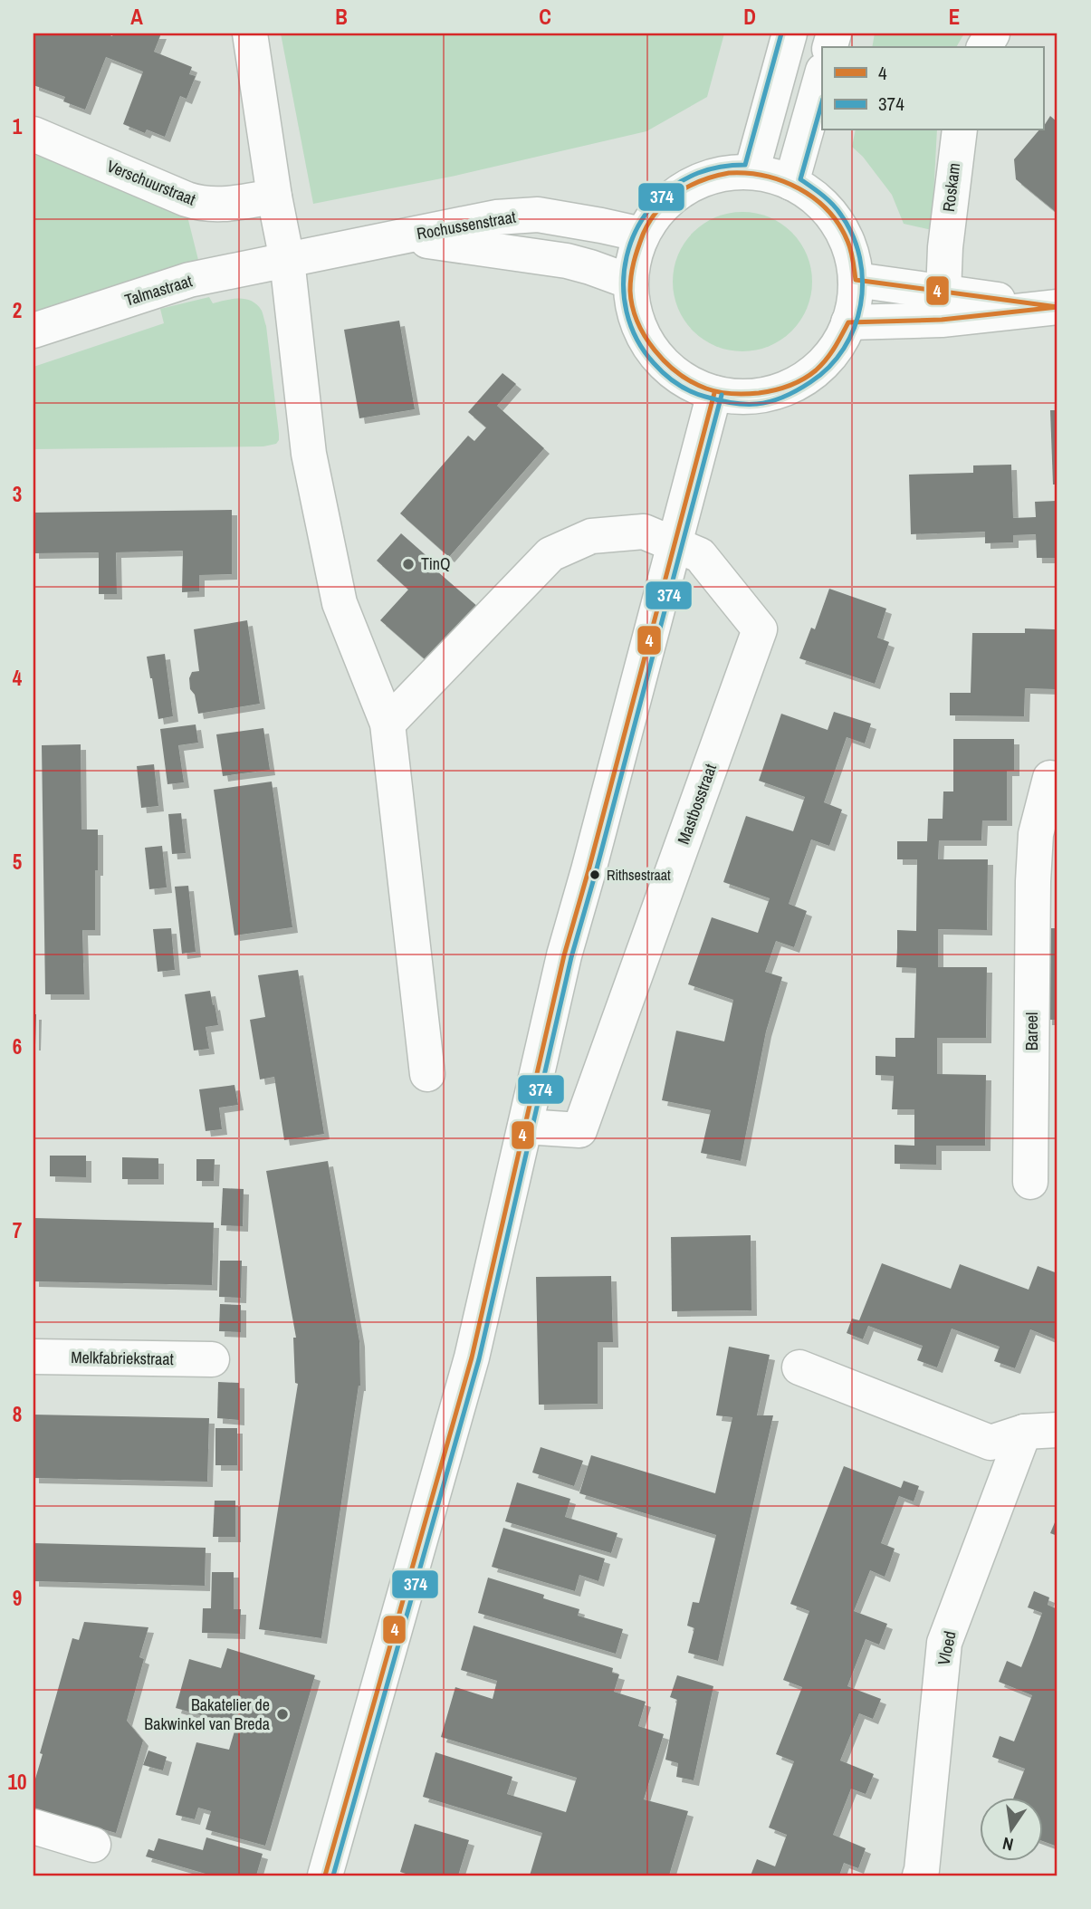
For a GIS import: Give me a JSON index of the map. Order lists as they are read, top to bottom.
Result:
{
  "streets": {
    "street": [
      "Verschuurstraat",
      "Roskam",
      "Rochussenstraat",
      "Talmastraat",
      "Mastbosstraat",
      "Bareel",
      "Melkfabriekstraat",
      "Vloed"
    ]
  },
  "crossings": [
    ["Rochussenstraat", "Talmastraat"]
  ],
  "places": ["TinQ", "Rithsestraat", "Bakatelier de Bakwinkel van Breda"],
  "lines": ["transit line 374", "transit line 4"],
  "legend": ["4", "374"],
  "north": "bottom",
  "grid": {
    "columns": [
      "A",
      "B",
      "C",
      "D",
      "E"
    ],
    "rows": [
      "1",
      "2",
      "3",
      "4",
      "5",
      "6",
      "7",
      "8",
      "9",
      "10"
    ]
  }
}
